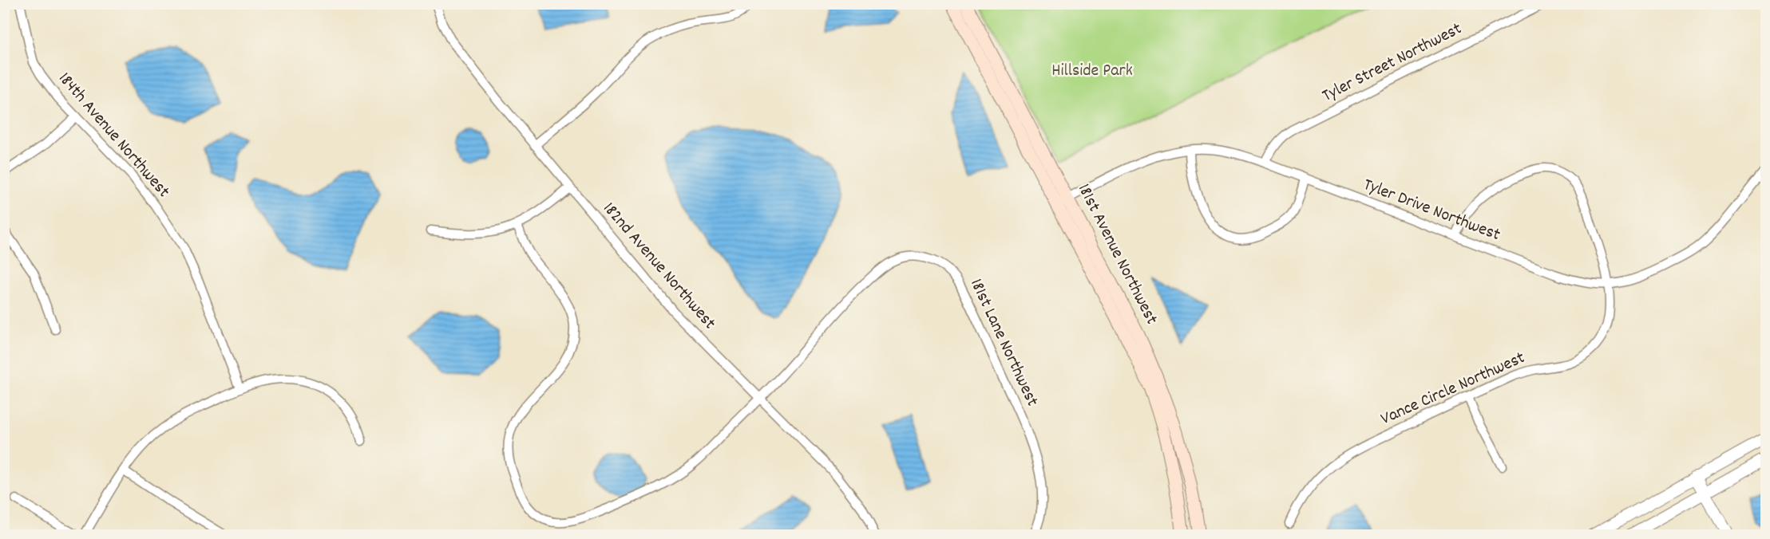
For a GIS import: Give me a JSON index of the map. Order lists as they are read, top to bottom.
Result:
{
  "streets": {
    "main road": ["181st Avenue Northwest"],
    "street": [
      "Tyler Street Northwest",
      "184th Avenue Northwest",
      "Tyler Drive Northwest",
      "182nd Avenue Northwest",
      "181st Lane Northwest",
      "Vance Circle Northwest"
    ]
  },
  "crossings": [
    ["Tyler Street Northwest", "Tyler Drive Northwest"],
    ["Tyler Drive Northwest", "181st Avenue Northwest"],
    ["Tyler Drive Northwest", "Vance Circle Northwest"],
    ["182nd Avenue Northwest", "181st Lane Northwest"]
  ],
  "parks": ["Hillside Park"]
}
